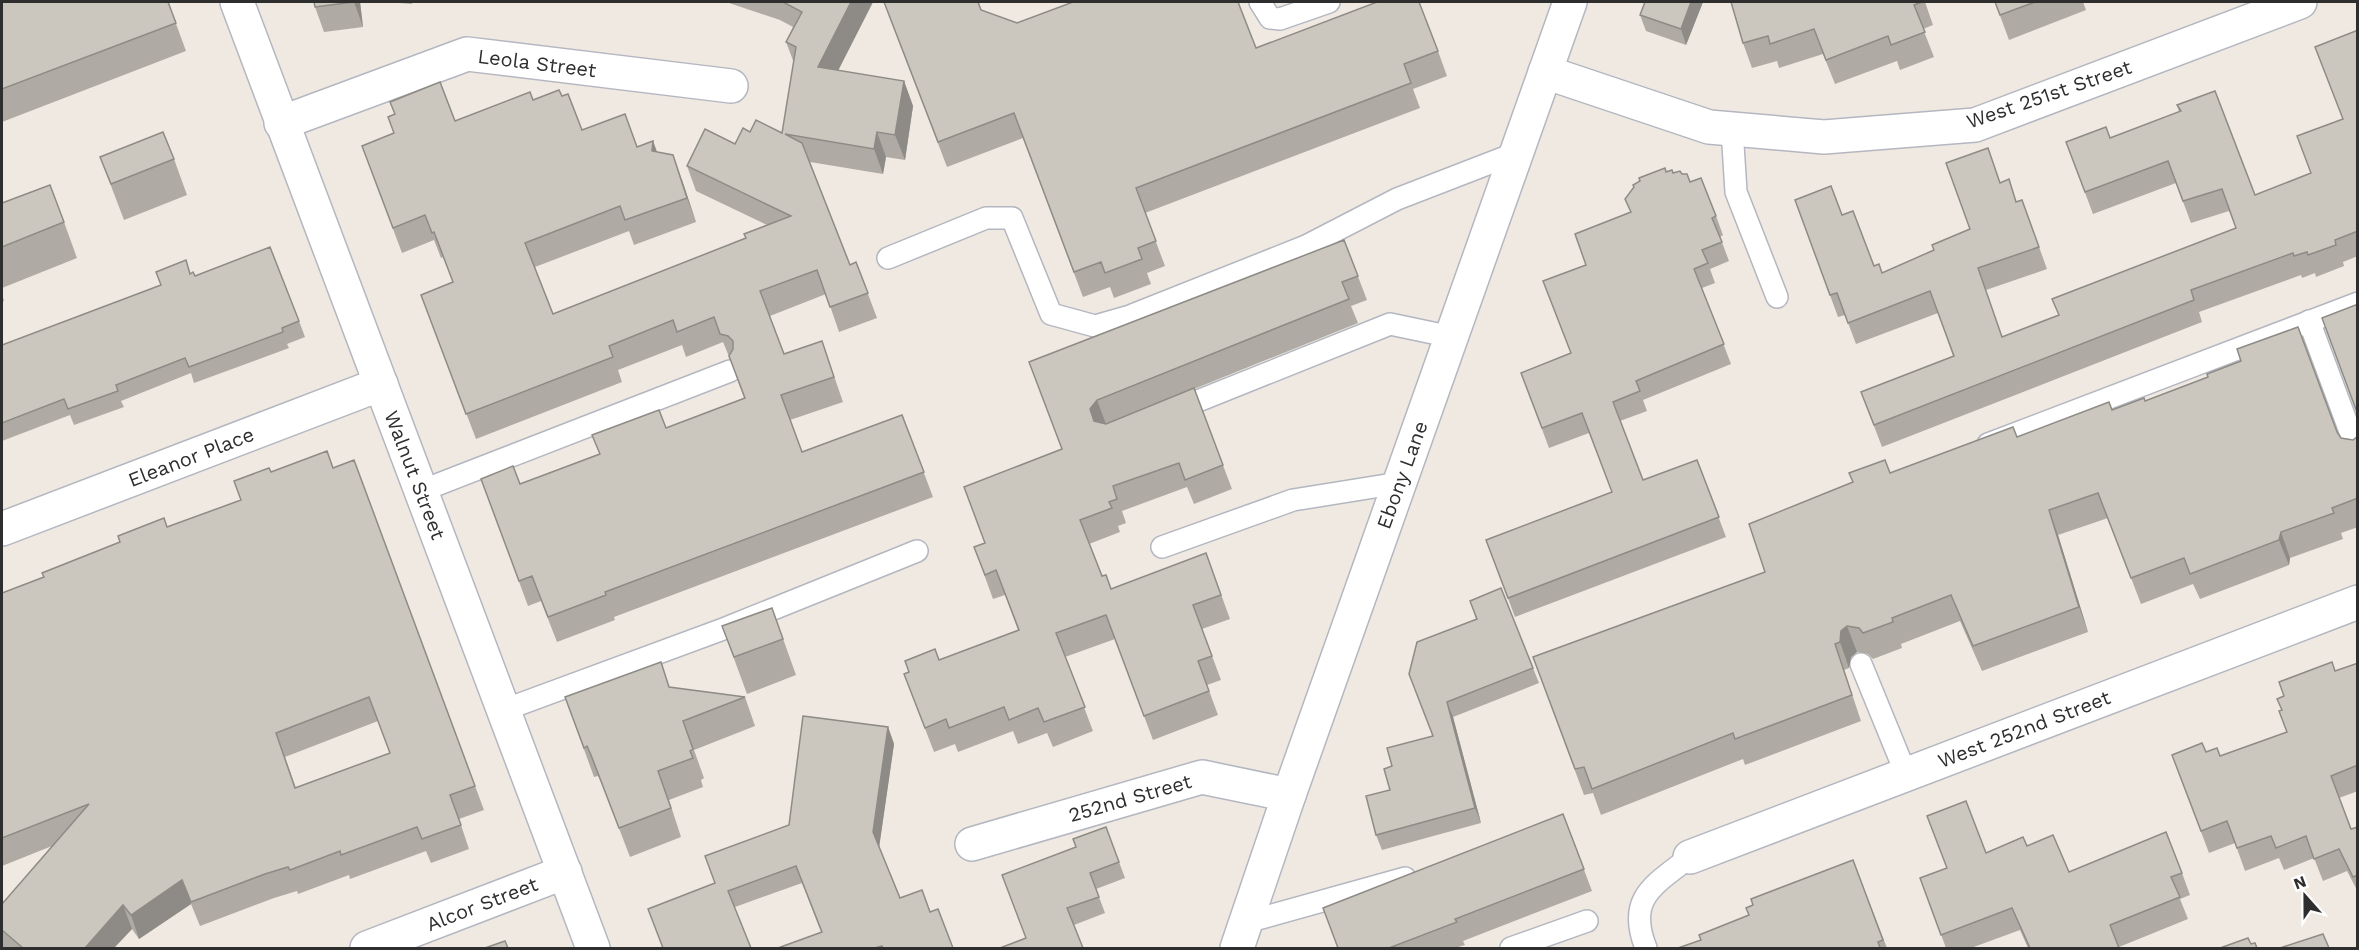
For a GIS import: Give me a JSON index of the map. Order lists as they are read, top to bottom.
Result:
{
  "streets": {
    "street": [
      "Leola Street",
      "West 251st Street",
      "Eleanor Place",
      "Walnut Street",
      "Ebony Lane",
      "West 252nd Street",
      "252nd Street",
      "Alcor Street"
    ]
  },
  "crossings": [
    ["Leola Street", "Walnut Street"],
    ["West 251st Street", "Ebony Lane"],
    ["Eleanor Place", "Walnut Street"],
    ["Walnut Street", "Alcor Street"],
    ["Ebony Lane", "252nd Street"]
  ],
  "north": "top"
}
